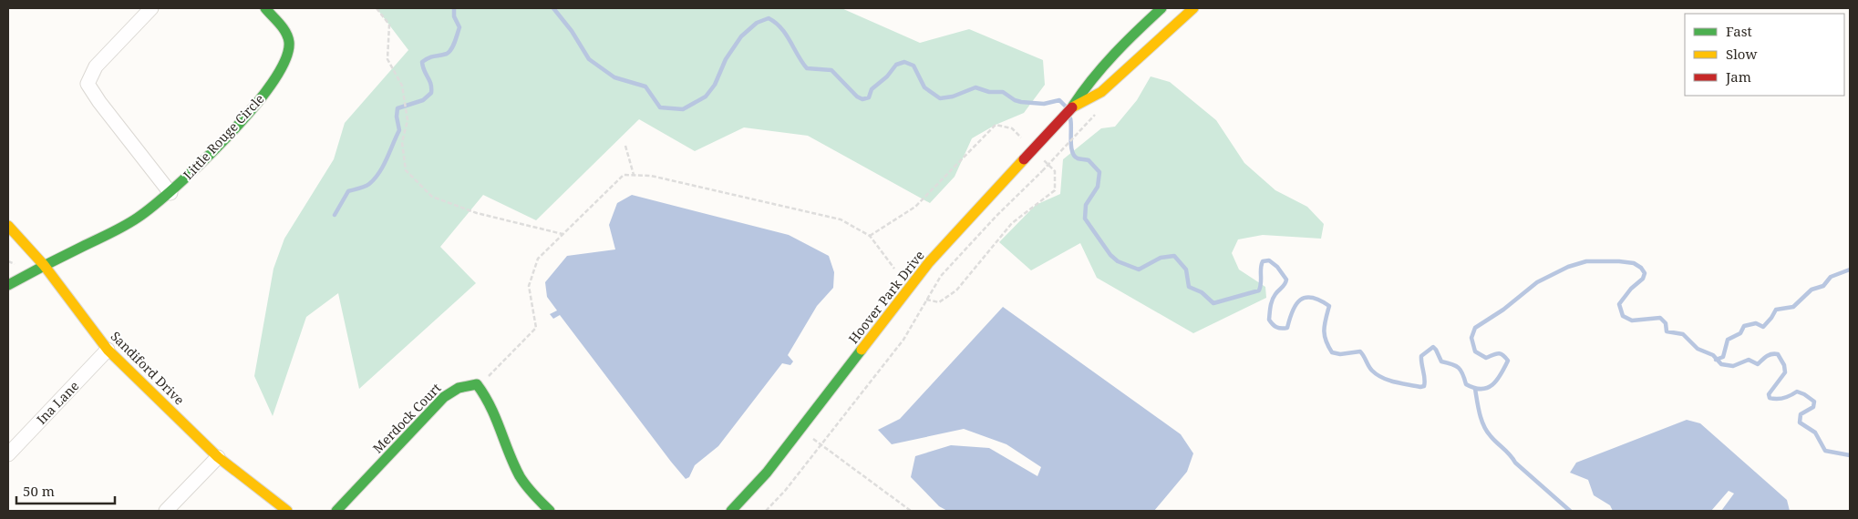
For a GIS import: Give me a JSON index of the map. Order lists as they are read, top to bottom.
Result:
{
  "streets": {
    "street": [
      "Little Rouge Circle",
      "Hoover Park Drive",
      "Sandiford Drive",
      "Ina Lane",
      "Merdock Court"
    ]
  },
  "crossings": [
    ["Little Rouge Circle", "Sandiford Drive"],
    ["Sandiford Drive", "Ina Lane"]
  ],
  "legend": ["Fast", "Slow", "Jam"],
  "scale_bar": "50 m"
}
